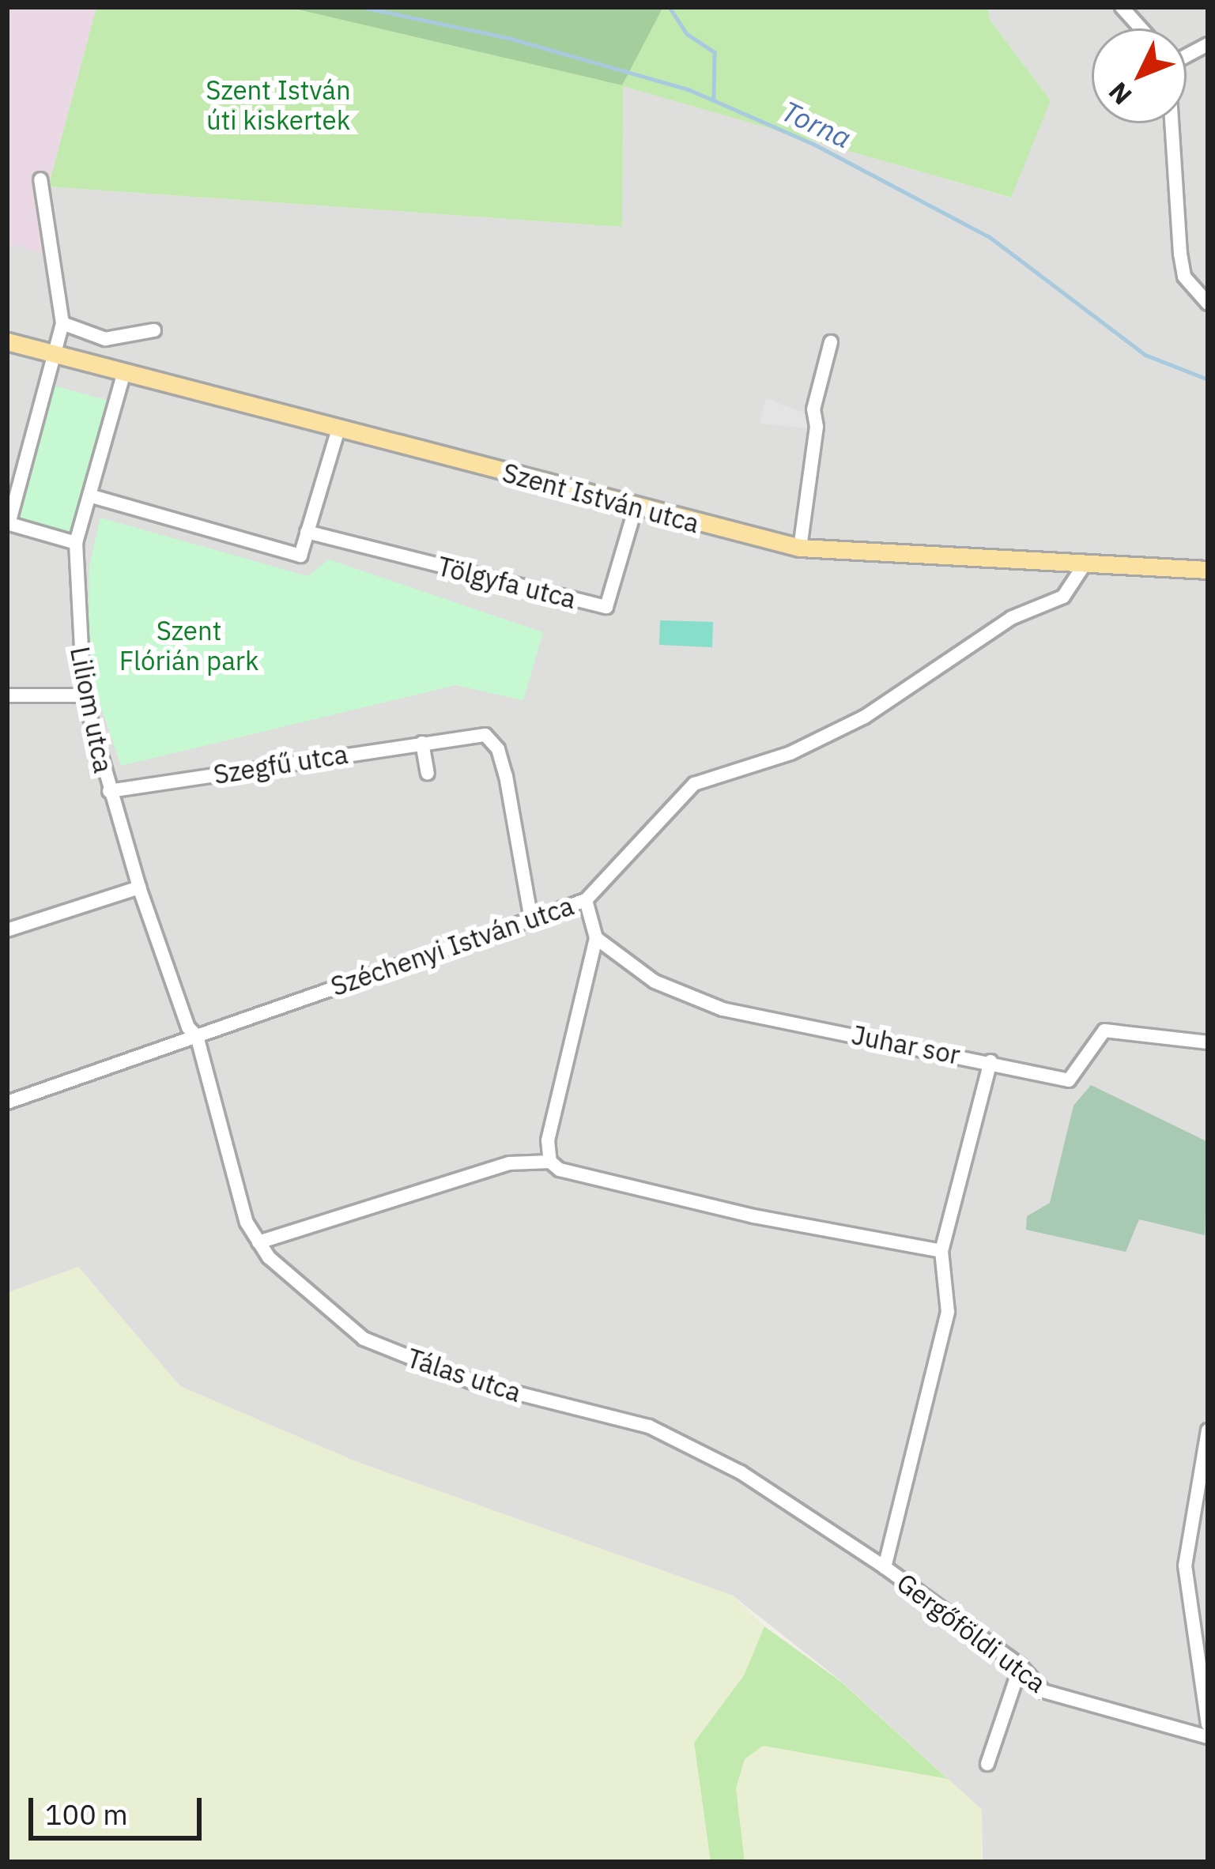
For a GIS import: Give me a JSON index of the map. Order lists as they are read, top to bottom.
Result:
{
  "streets": {
    "main road": ["Szent István utca"],
    "street": [
      "Tölgyfa utca",
      "Liliom utca",
      "Szegfű utca",
      "Széchenyi István utca",
      "Juhar sor",
      "Tálas utca",
      "Gergőföldi utca"
    ]
  },
  "crossings": [
    ["Szent István utca", "Tölgyfa utca"],
    ["Szent István utca", "Liliom utca"],
    ["Szent István utca", "Széchenyi István utca"],
    ["Liliom utca", "Szegfű utca"],
    ["Liliom utca", "Széchenyi István utca"],
    ["Liliom utca", "Tálas utca"],
    ["Szegfű utca", "Széchenyi István utca"],
    ["Széchenyi István utca", "Tálas utca"],
    ["Juhar sor", "Gergőföldi utca"],
    ["Tálas utca", "Gergőföldi utca"]
  ],
  "water": ["Torna"],
  "parks": ["Szent István úti kiskertek", "Szent Flórián park"],
  "scale_bar": "100 m",
  "north": "bottom left"
}
